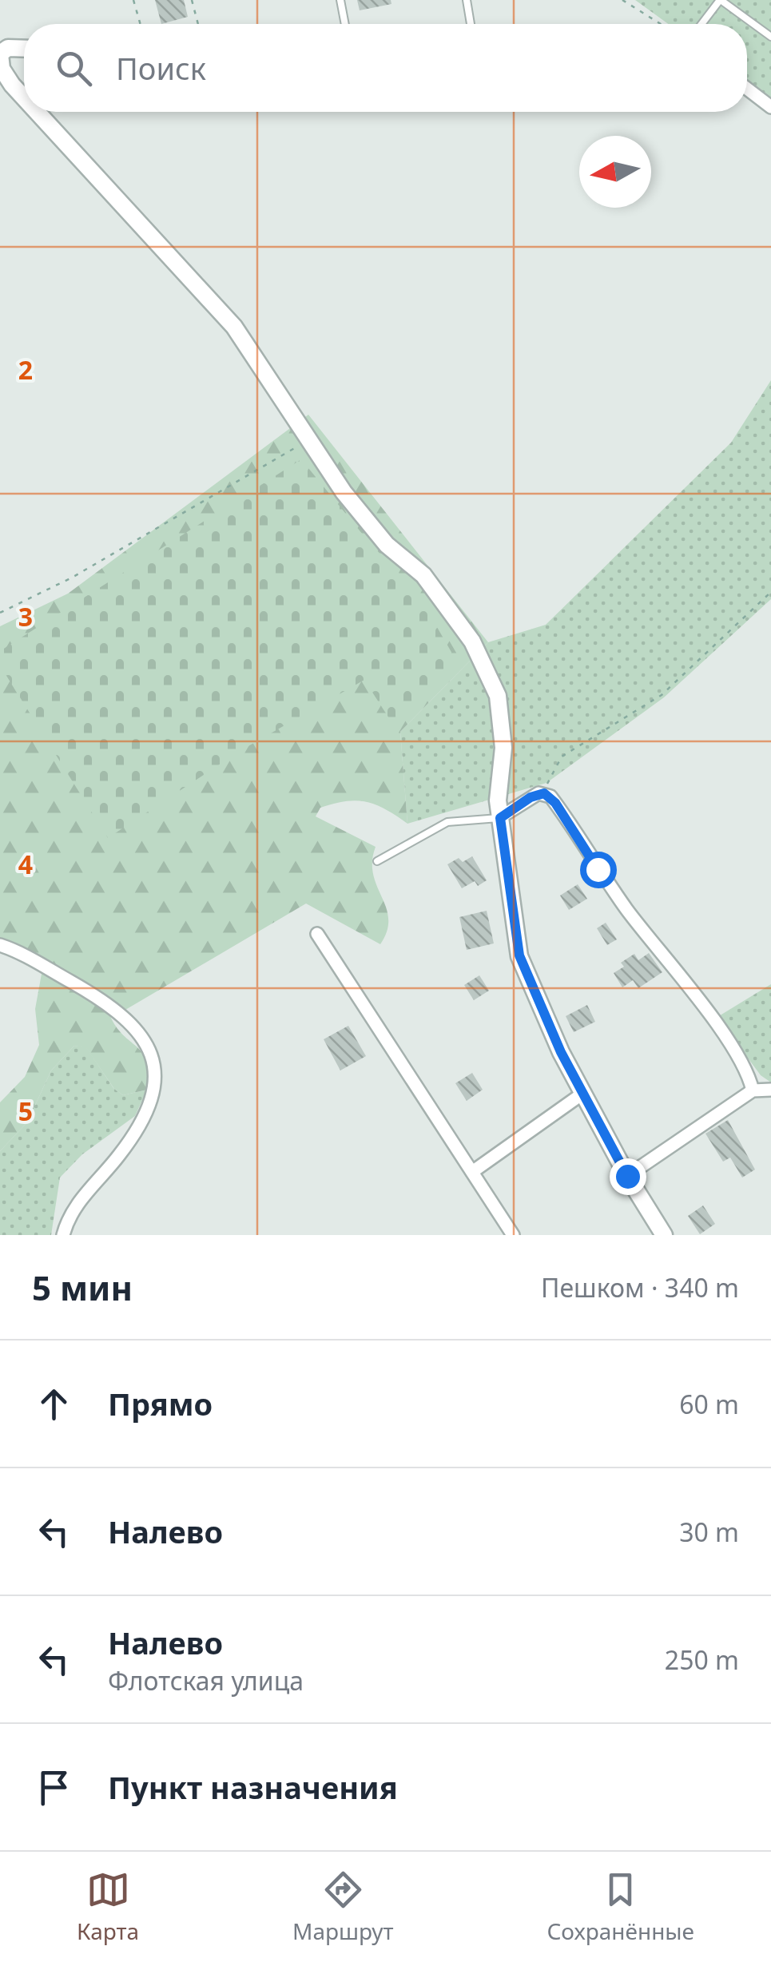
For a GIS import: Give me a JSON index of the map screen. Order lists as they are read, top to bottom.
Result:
{
  "north": "left",
  "page": {
    "search": "Поиск",
    "heading": ["5 мин", "Пешком · 340 m"],
    "list": [
      ["Прямо", "60 m"],
      ["Налево", "30 m"],
      ["Налево", "Флотская улица", "250 m"],
      "Пункт назначения"
    ],
    "nav": ["Карта", "Маршрут", "Сохранённые"]
  },
  "grid": {
    "rows": [
      "2",
      "3",
      "4",
      "5"
    ]
  }
}
